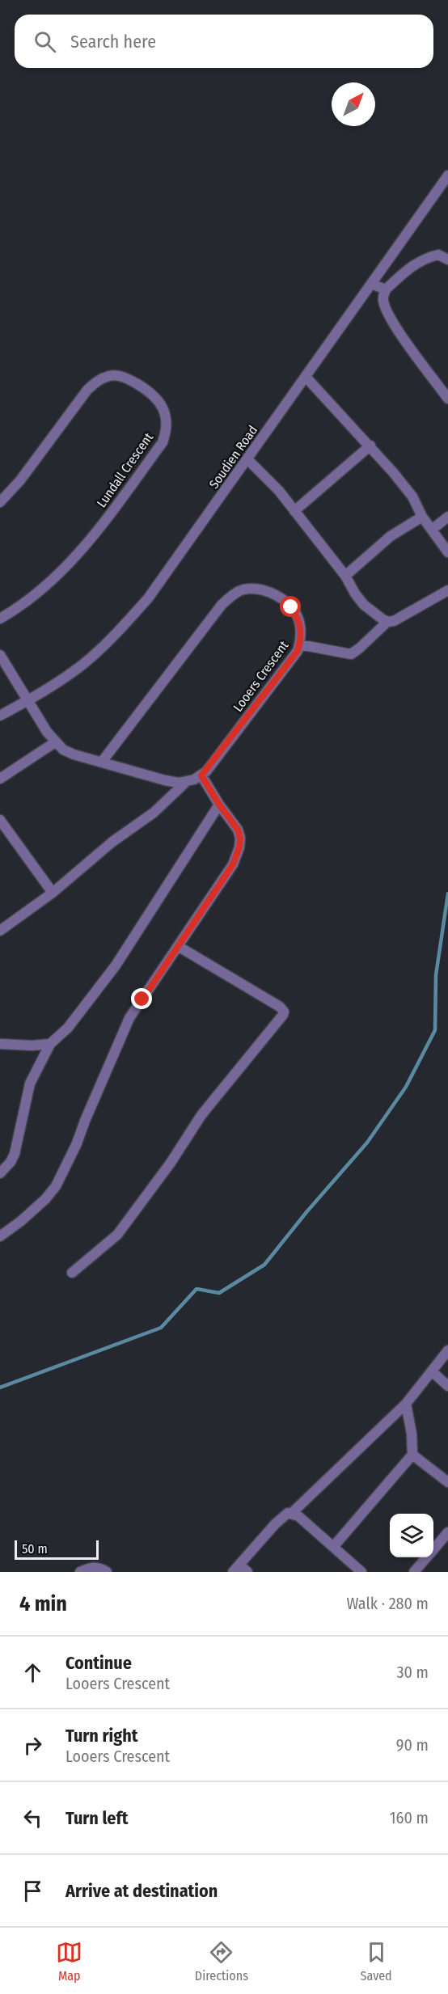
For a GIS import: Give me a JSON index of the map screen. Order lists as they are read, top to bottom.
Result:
{
  "streets": {
    "street": ["Soudien Road", "Lundall Crescent", "Looers Crescent"]
  },
  "scale_bar": "50 m",
  "north": "top right",
  "page": {
    "search": "Search here",
    "scale": "50 m",
    "heading": ["4 min", "Walk · 280 m"],
    "list": [
      ["Continue", "Looers Crescent", "30 m"],
      ["Turn right", "Looers Crescent", "90 m"],
      ["Turn left", "160 m"],
      "Arrive at destination"
    ],
    "nav": ["Map", "Directions", "Saved"]
  }
}
